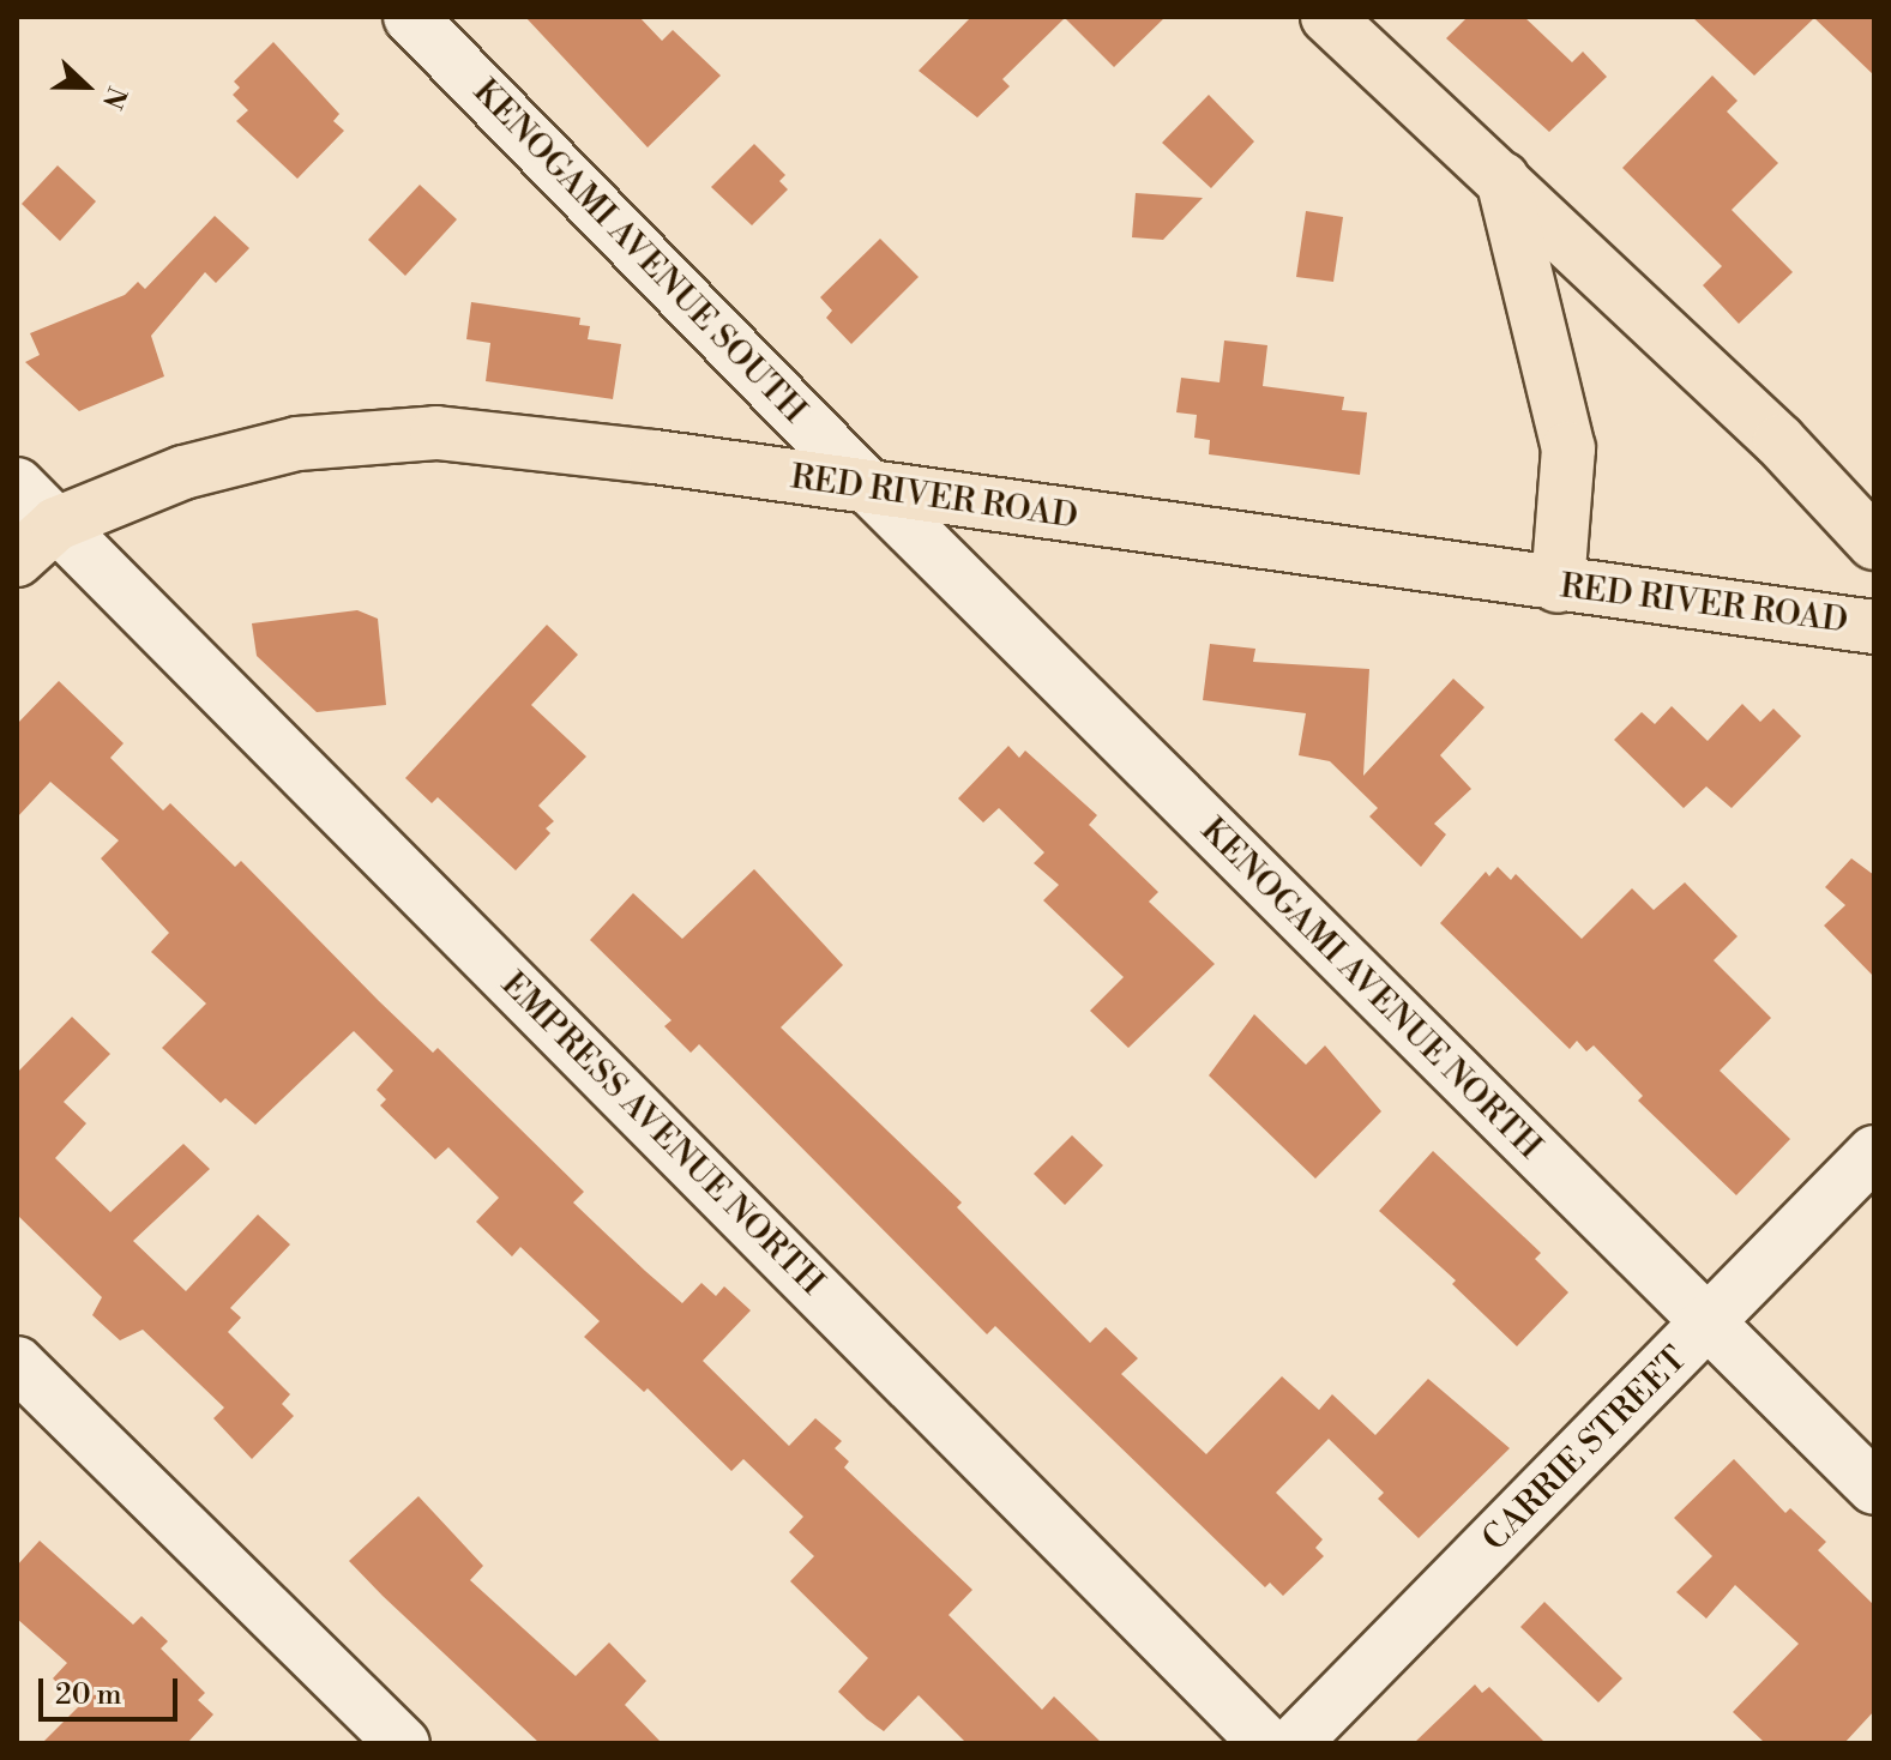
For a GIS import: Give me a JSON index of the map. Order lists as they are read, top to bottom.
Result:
{
  "streets": {
    "main road": ["RED RIVER ROAD"],
    "street": [
      "KENOGAMI AVENUE SOUTH",
      "KENOGAMI AVENUE NORTH",
      "EMPRESS AVENUE NORTH",
      "CARRIE STREET"
    ]
  },
  "crossings": [
    ["KENOGAMI AVENUE SOUTH", "RED RIVER ROAD"],
    ["KENOGAMI AVENUE SOUTH", "KENOGAMI AVENUE NORTH"],
    ["RED RIVER ROAD", "KENOGAMI AVENUE NORTH"],
    ["RED RIVER ROAD", "EMPRESS AVENUE NORTH"],
    ["KENOGAMI AVENUE NORTH", "CARRIE STREET"]
  ],
  "scale_bar": "20 m",
  "north": "right"
}
